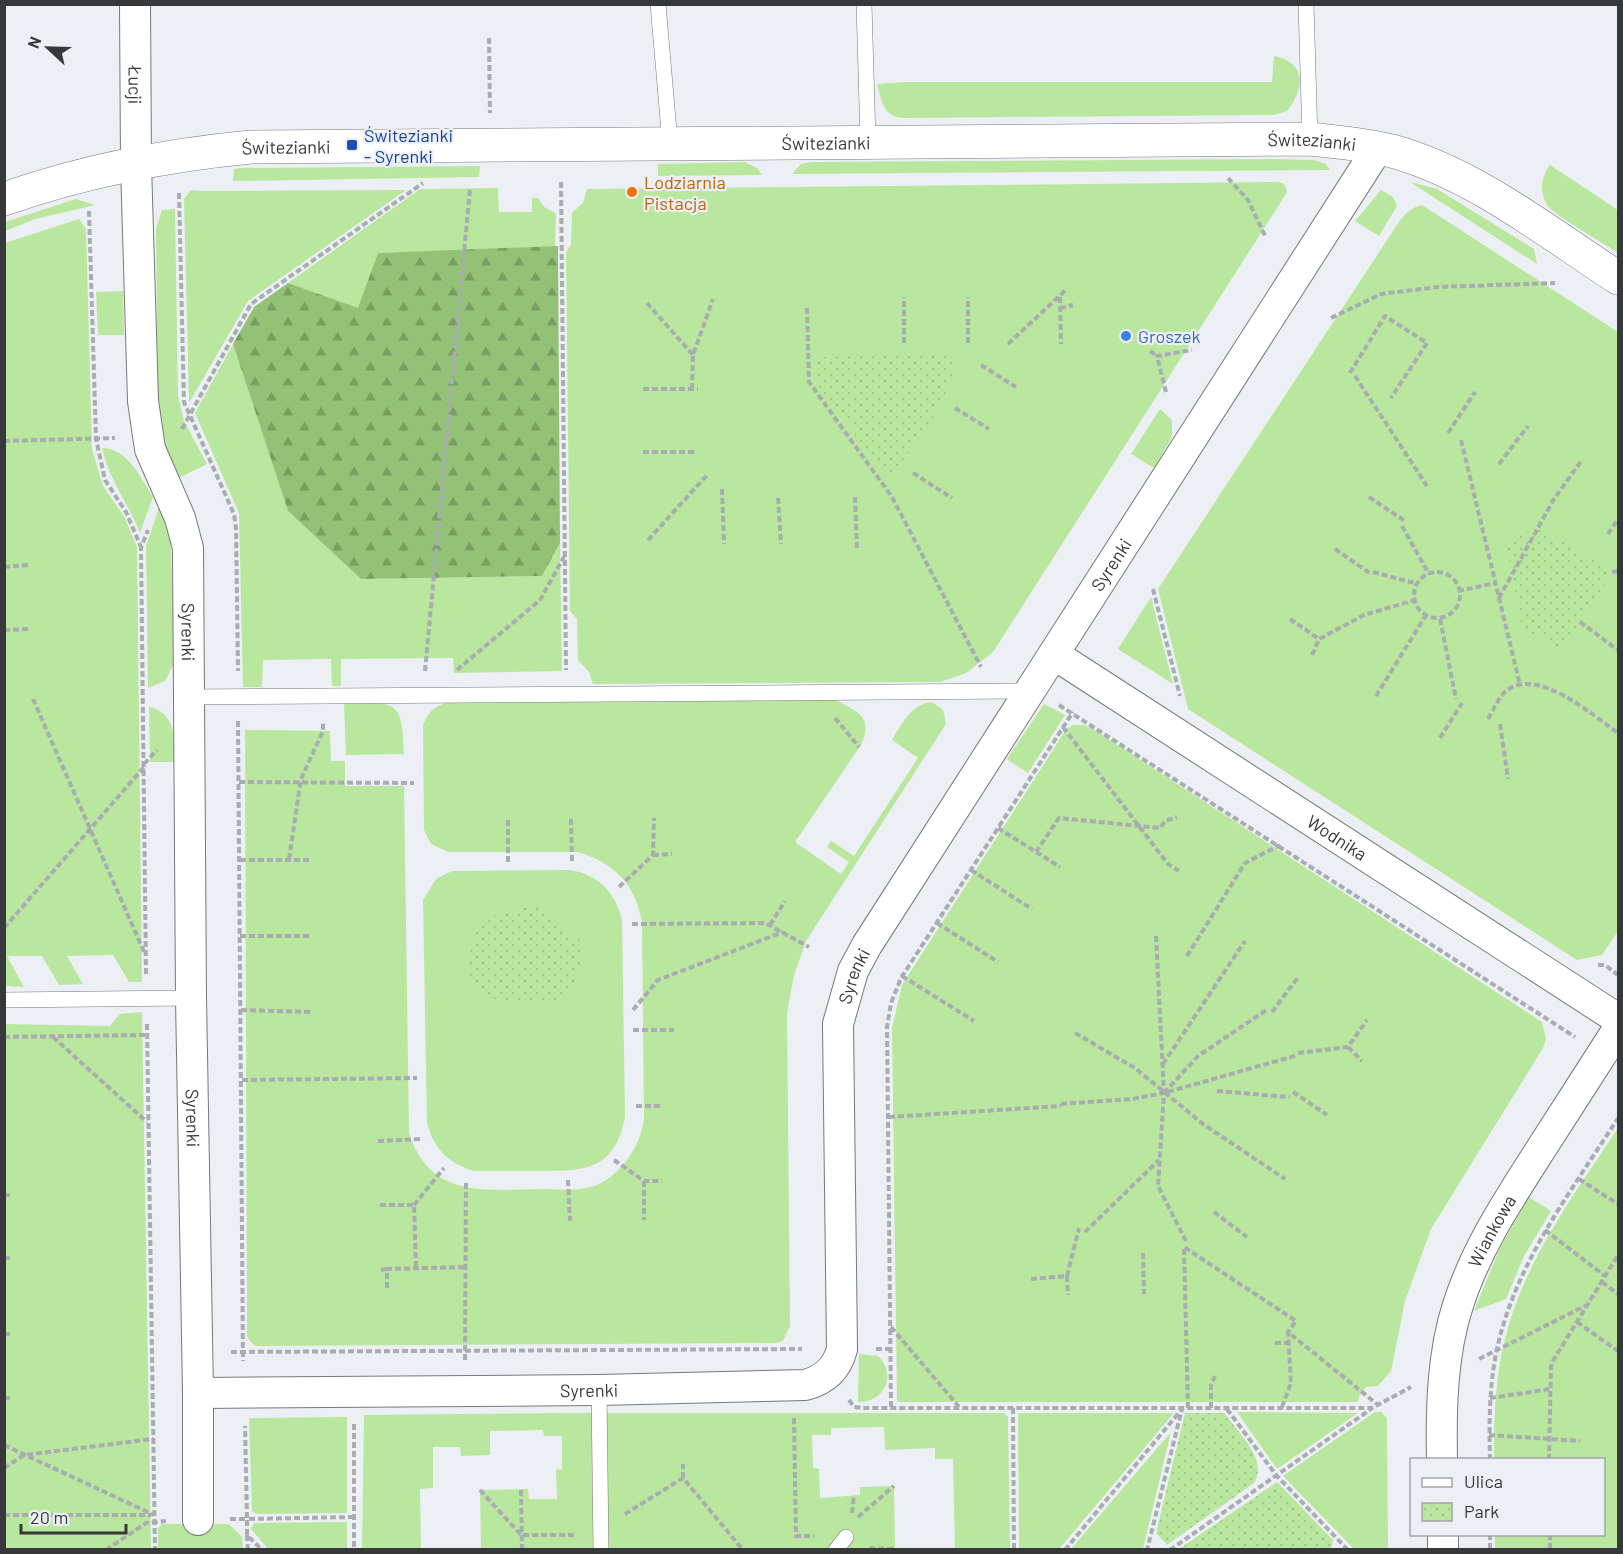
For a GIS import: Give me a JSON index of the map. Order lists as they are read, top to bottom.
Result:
{
  "streets": {
    "street": [
      "Łucji",
      "Świtezianki",
      "Syrenki",
      "Wodnika",
      "Wiankowa"
    ]
  },
  "crossings": [
    ["Łucji", "Świtezianki"],
    ["Łucji", "Syrenki"],
    ["Świtezianki", "Syrenki"],
    ["Syrenki", "Wodnika"]
  ],
  "places": {
    "transit": ["Świtezianki - Syrenki"],
    "other": ["Lodziarnia Pistacja", "Groszek"]
  },
  "legend": ["Ulica", "Park"],
  "scale_bar": "20 m",
  "north": "left"
}
